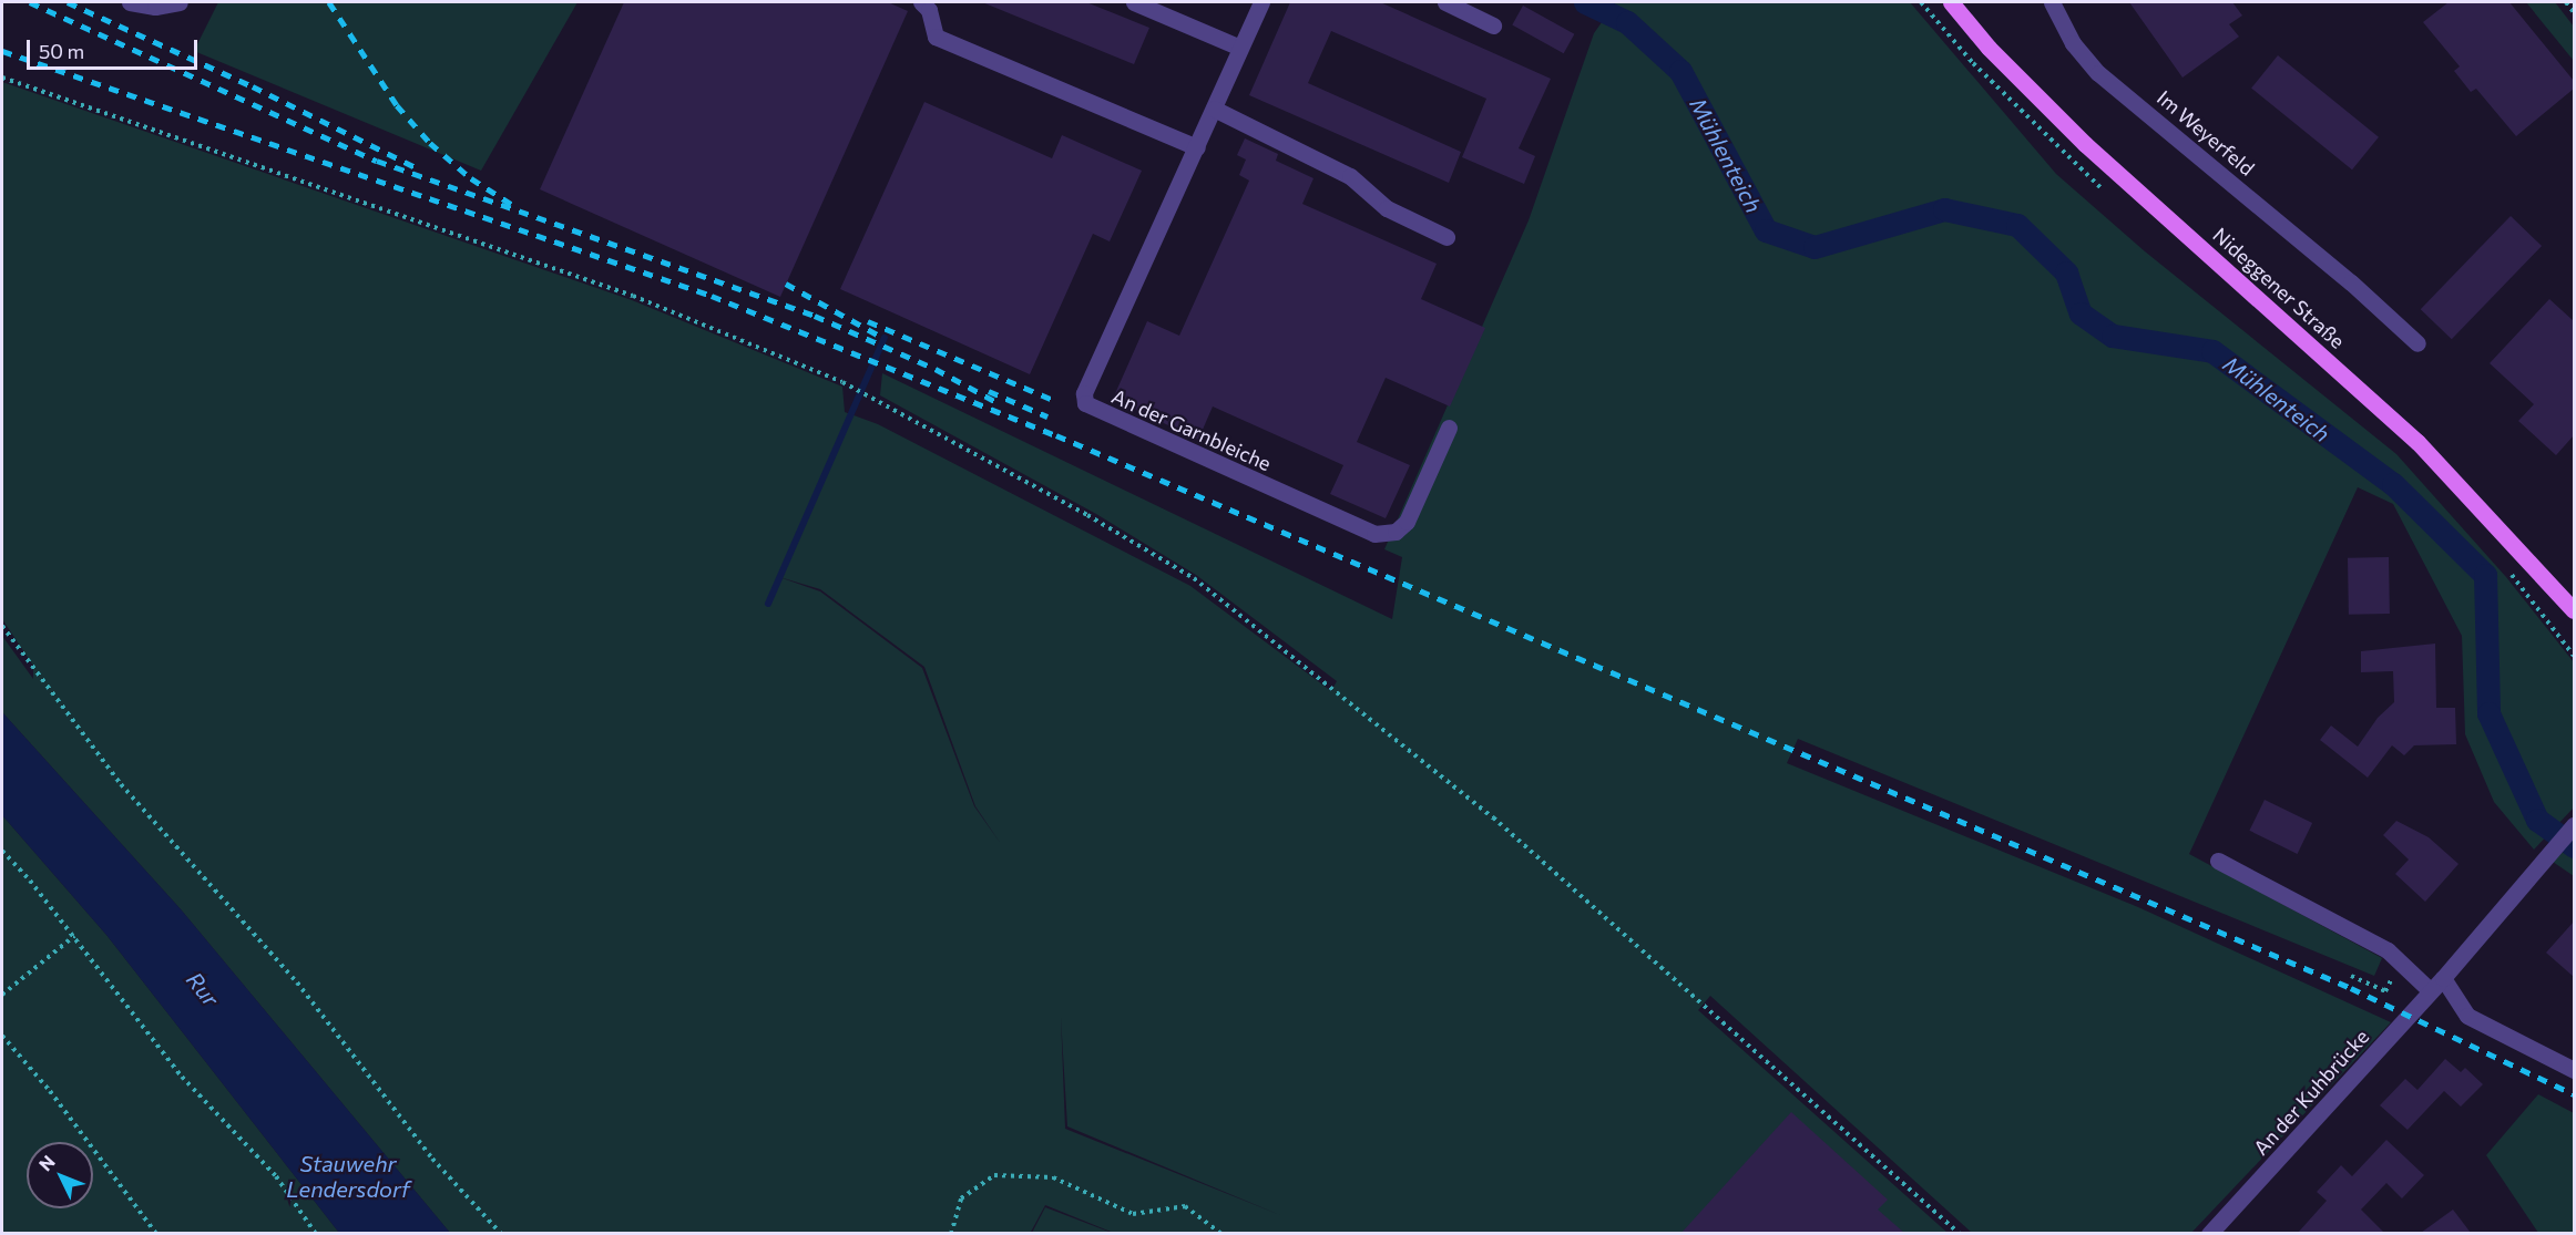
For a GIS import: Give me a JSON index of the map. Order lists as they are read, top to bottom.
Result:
{
  "streets": {
    "main road": ["Nideggener Straße"],
    "street": ["Im Weyerfeld", "An der Garnbleiche", "An der Kuhbrücke"]
  },
  "water": ["Mühlenteich", "Rur", "Stauwehr Lendersdorf"],
  "scale_bar": "50 m",
  "north": "top left"
}
